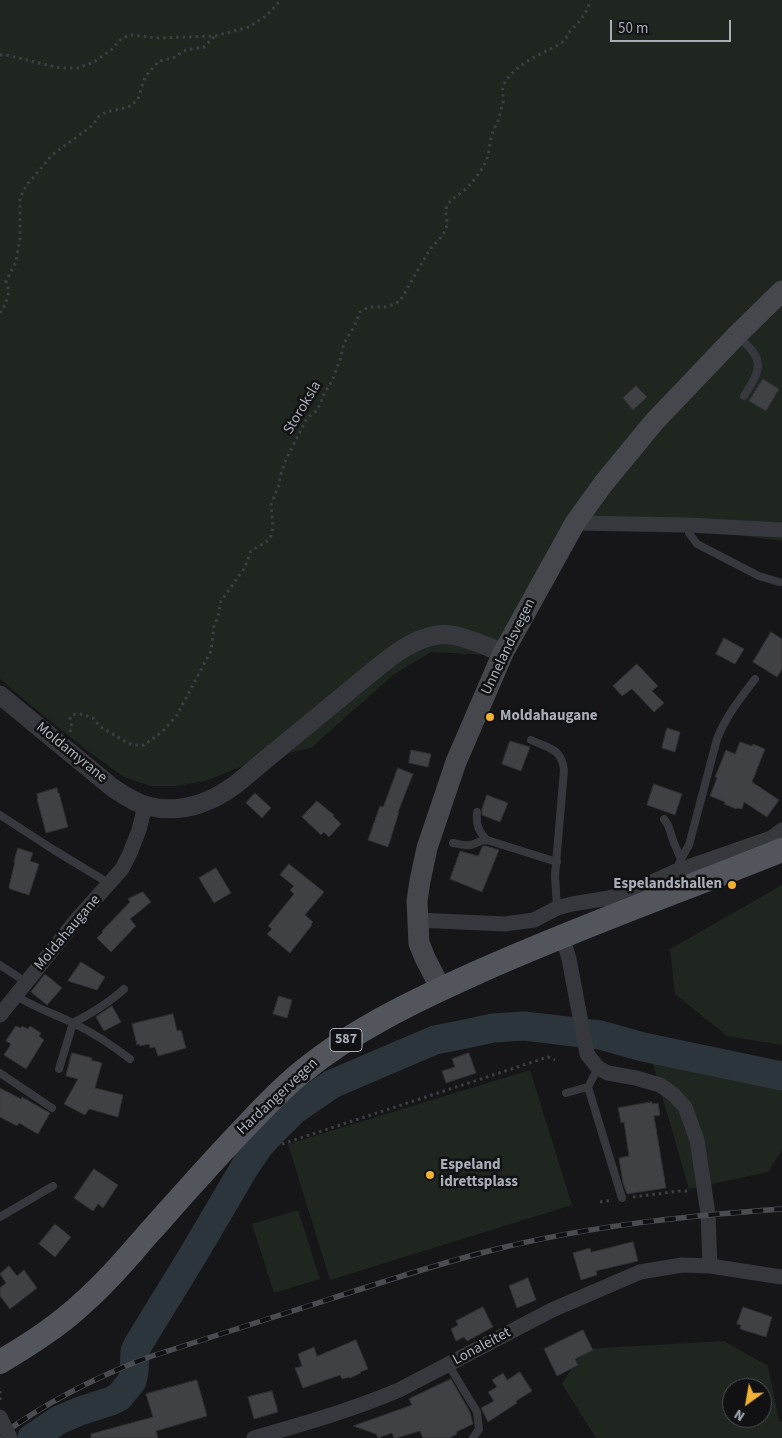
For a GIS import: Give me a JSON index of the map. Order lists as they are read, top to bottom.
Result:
{
  "streets": {
    "main road": ["Unnelandsvegen", "587", "Hardangervegen"],
    "street": ["Moldamyrane", "Moldahaugane", "Lonaleitet"],
    "path": ["Storoksla"]
  },
  "crossings": [
    ["Storoksla", "Moldamyrane"],
    ["Unnelandsvegen", "Hardangervegen"],
    ["Moldamyrane", "Moldahaugane"]
  ],
  "places": ["Moldahaugane", "Espelandshallen", "Espeland idrettsplass"],
  "scale_bar": "50 m",
  "north": "bottom left"
}
